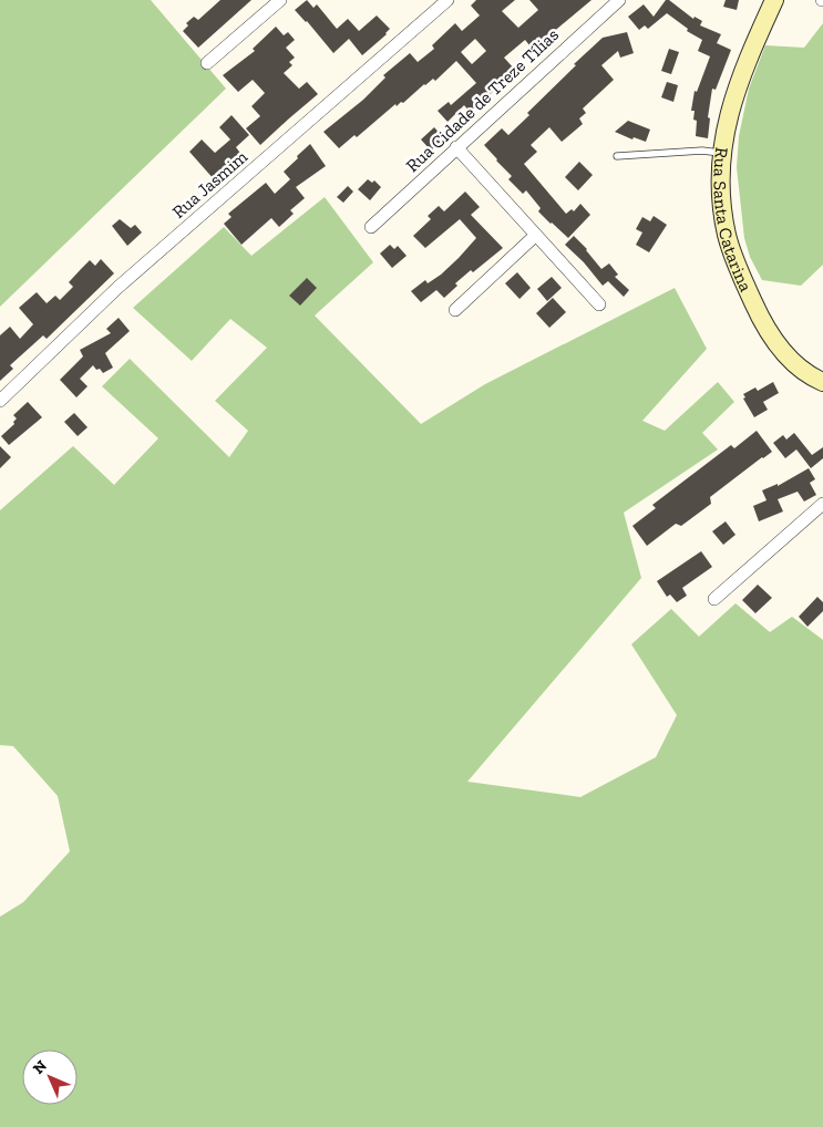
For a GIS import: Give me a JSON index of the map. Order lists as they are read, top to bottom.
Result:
{
  "streets": {
    "main road": ["Rua Santa Catarina"],
    "street": ["Rua Cidade de Treze Tílias", "Rua Jasmim"]
  },
  "north": "top left"
}
